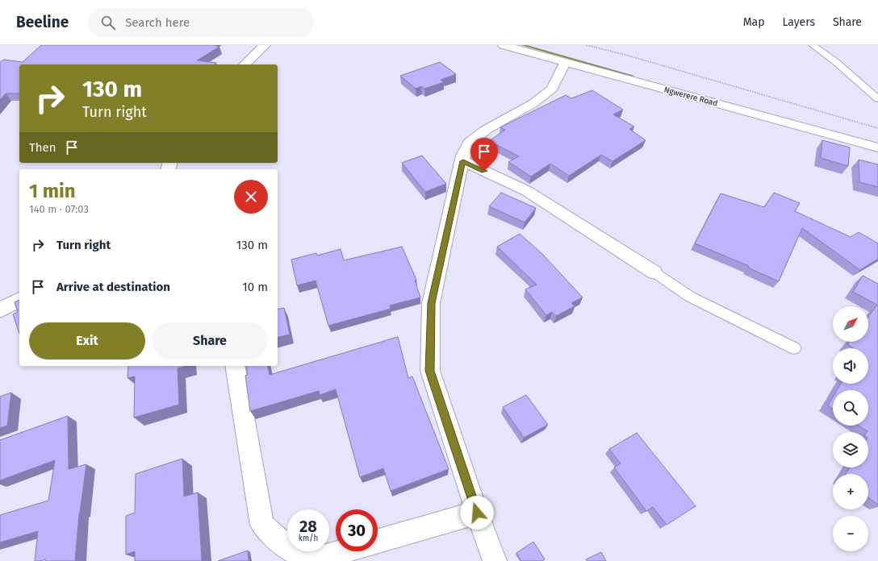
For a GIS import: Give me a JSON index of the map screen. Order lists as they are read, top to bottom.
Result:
{
  "streets": {
    "street": ["Ngwerere Road"]
  },
  "north": "top right",
  "page": {
    "header": "Beeline",
    "search": "Search here",
    "nav": ["Map", "Layers", "Share"],
    "turn": ["130 m", "Turn right"],
    "then": "Then",
    "heading": ["1 min", "140 m · 07:03"],
    "list": [
      {
        "name": "Turn right",
        "value": "130 m"
      },
      {
        "name": "Arrive at destination",
        "value": "10 m"
      }
    ],
    "map_buttons": ["+", "−"],
    "buttons": ["Exit", "Share"],
    "speed": "28 km/h",
    "limit": "30"
  }
}
